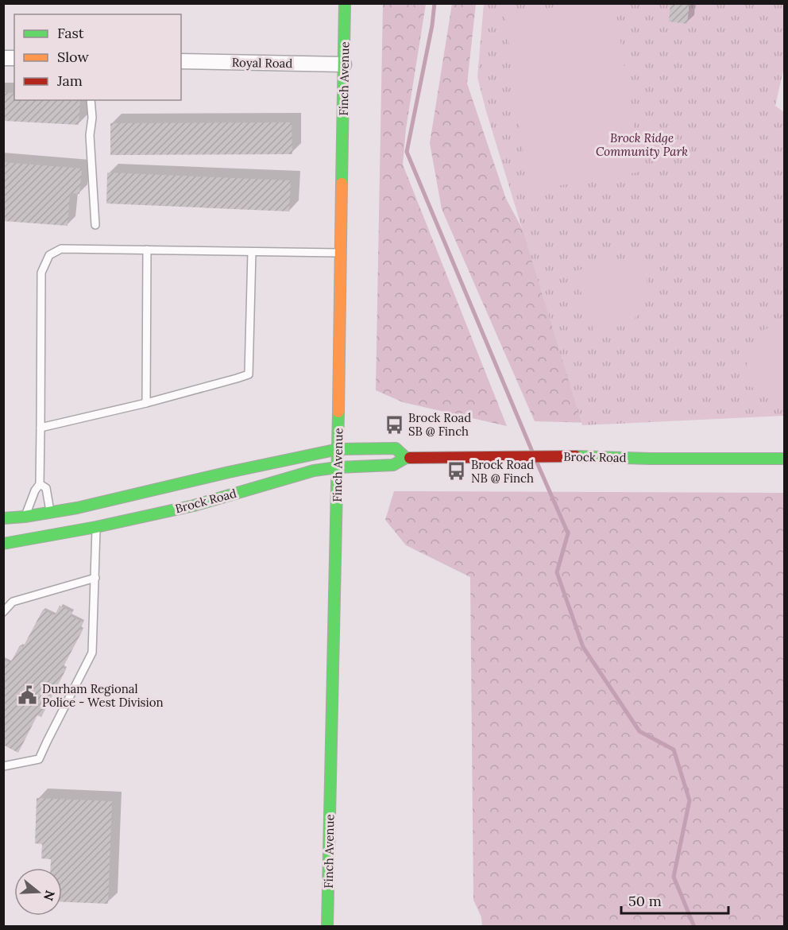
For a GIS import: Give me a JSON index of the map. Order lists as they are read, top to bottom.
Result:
{
  "streets": {
    "main road": ["Finch Avenue", "Brock Road"],
    "street": ["Royal Road"]
  },
  "crossings": [
    ["Royal Road", "Finch Avenue"],
    ["Finch Avenue", "Brock Road"]
  ],
  "parks": ["Brock Ridge Community Park"],
  "places": {
    "bus stop": ["Brock Road SB @ Finch", "Brock Road NB @ Finch"],
    "public building": ["Durham Regional Police - West Division"]
  },
  "legend": ["Fast", "Slow", "Jam"],
  "scale_bar": "50 m",
  "north": "right"
}
